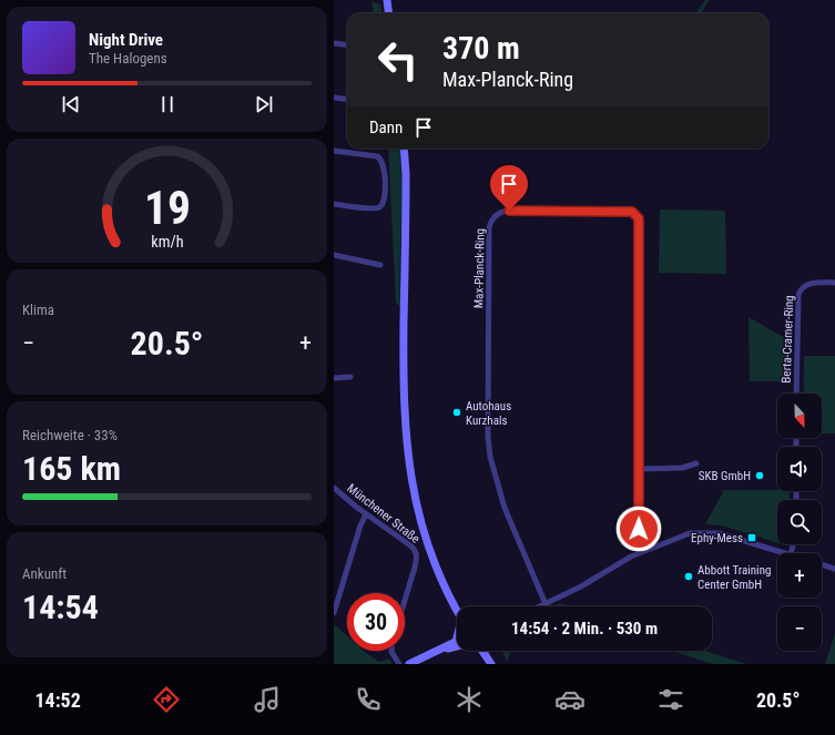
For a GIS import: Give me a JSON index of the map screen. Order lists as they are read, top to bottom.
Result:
{
  "streets": {
    "street": ["Max-Planck-Ring", "Berta-Cramer-Ring", "Münchener Straße"]
  },
  "places": {
    "other": ["Autohaus Kurzhals", "SKB GmbH", "Abbott Training Center GmbH"],
    "transit": ["Ephy-Mess"]
  },
  "north": "bottom",
  "page": {
    "turn": ["370 m", "Max-Planck-Ring"],
    "song": ["Night Drive", "The Halogens"],
    "then": "Dann",
    "tile": [
      "Klima",
      ["Reichweite · 33%", "165 km"],
      ["Ankunft", "14:54"]
    ],
    "heat": ["−", "20.5°", "+"],
    "map_buttons": ["+", "−"],
    "limit": "30",
    "trip": "14:54 · 2 Min. · 530 m",
    "tabs": ["14:52", "20.5°"],
    "gauge": ["19", "km/h"]
  }
}
